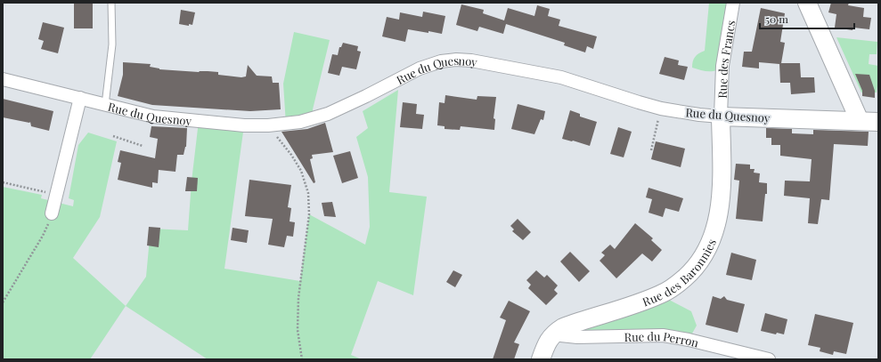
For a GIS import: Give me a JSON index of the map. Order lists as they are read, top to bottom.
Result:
{
  "streets": {
    "street": [
      "Rue des Francs",
      "Rue du Quesnoy",
      "Rue des Baronnies",
      "Rue du Perron"
    ]
  },
  "crossings": [
    ["Rue des Francs", "Rue du Quesnoy"],
    ["Rue des Francs", "Rue des Baronnies"],
    ["Rue du Quesnoy", "Rue des Baronnies"],
    ["Rue des Baronnies", "Rue du Perron"]
  ],
  "scale_bar": "50 m"
}
